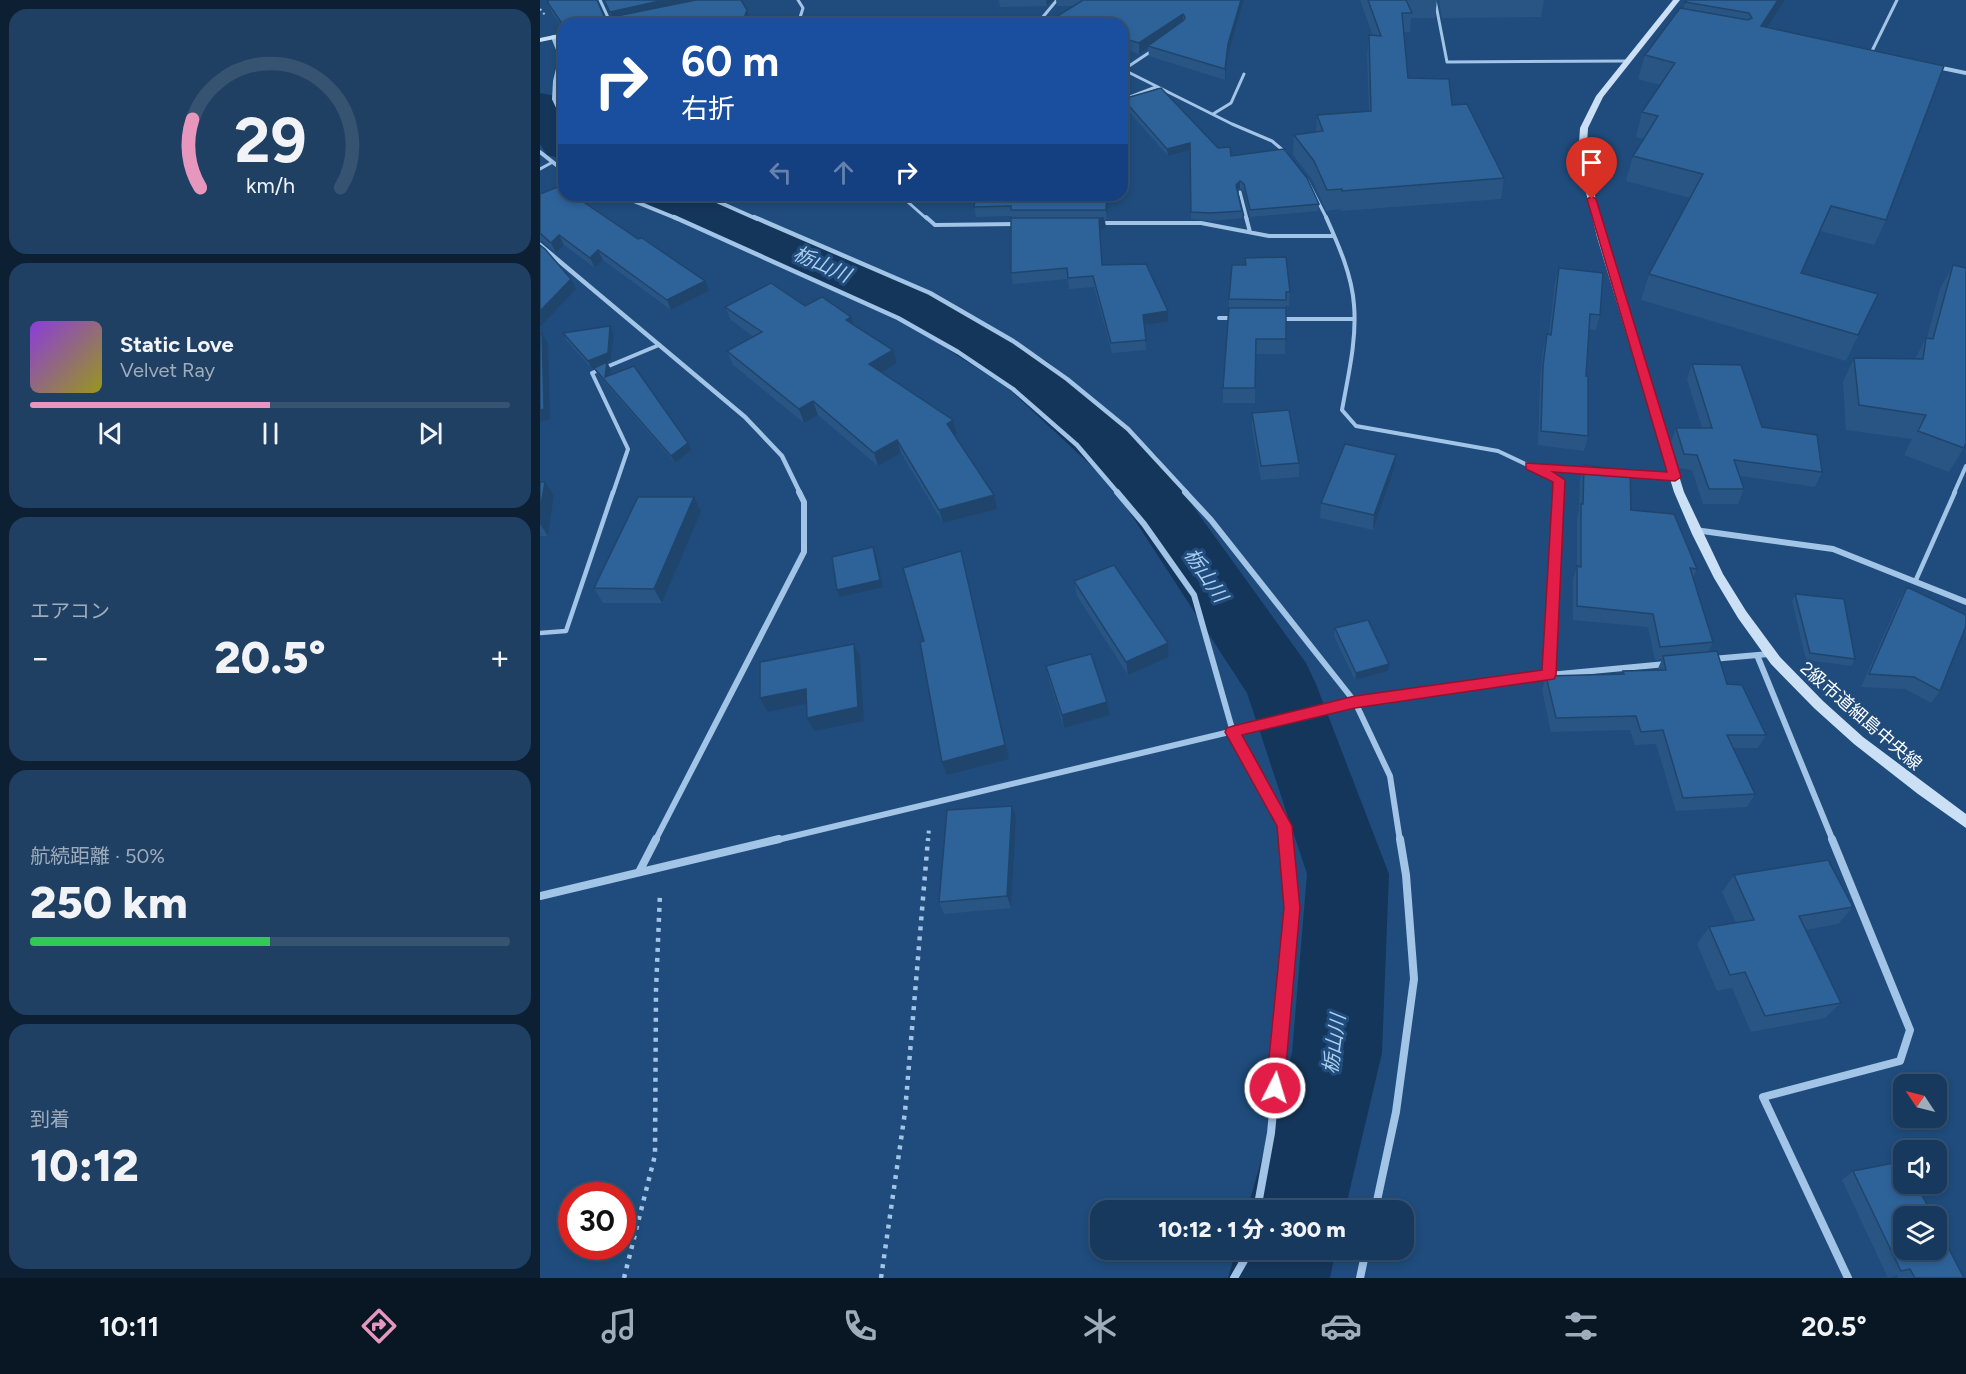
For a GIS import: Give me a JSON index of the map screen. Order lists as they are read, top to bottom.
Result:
{
  "streets": {
    "street": ["2級市道細島中央線"]
  },
  "water": ["栃山川"],
  "north": "top left",
  "page": {
    "turn": ["60 m", "右折"],
    "song": ["Static Love", "Velvet Ray"],
    "tile": [
      "エアコン",
      ["航続距離 · 50%", "250 km"],
      ["到着", "10:12"]
    ],
    "heat": ["−", "20.5°", "+"],
    "limit": "30",
    "trip": "10:12 · 1 分 · 300 m",
    "tabs": ["10:11", "20.5°"],
    "gauge": ["29", "km/h"]
  }
}
